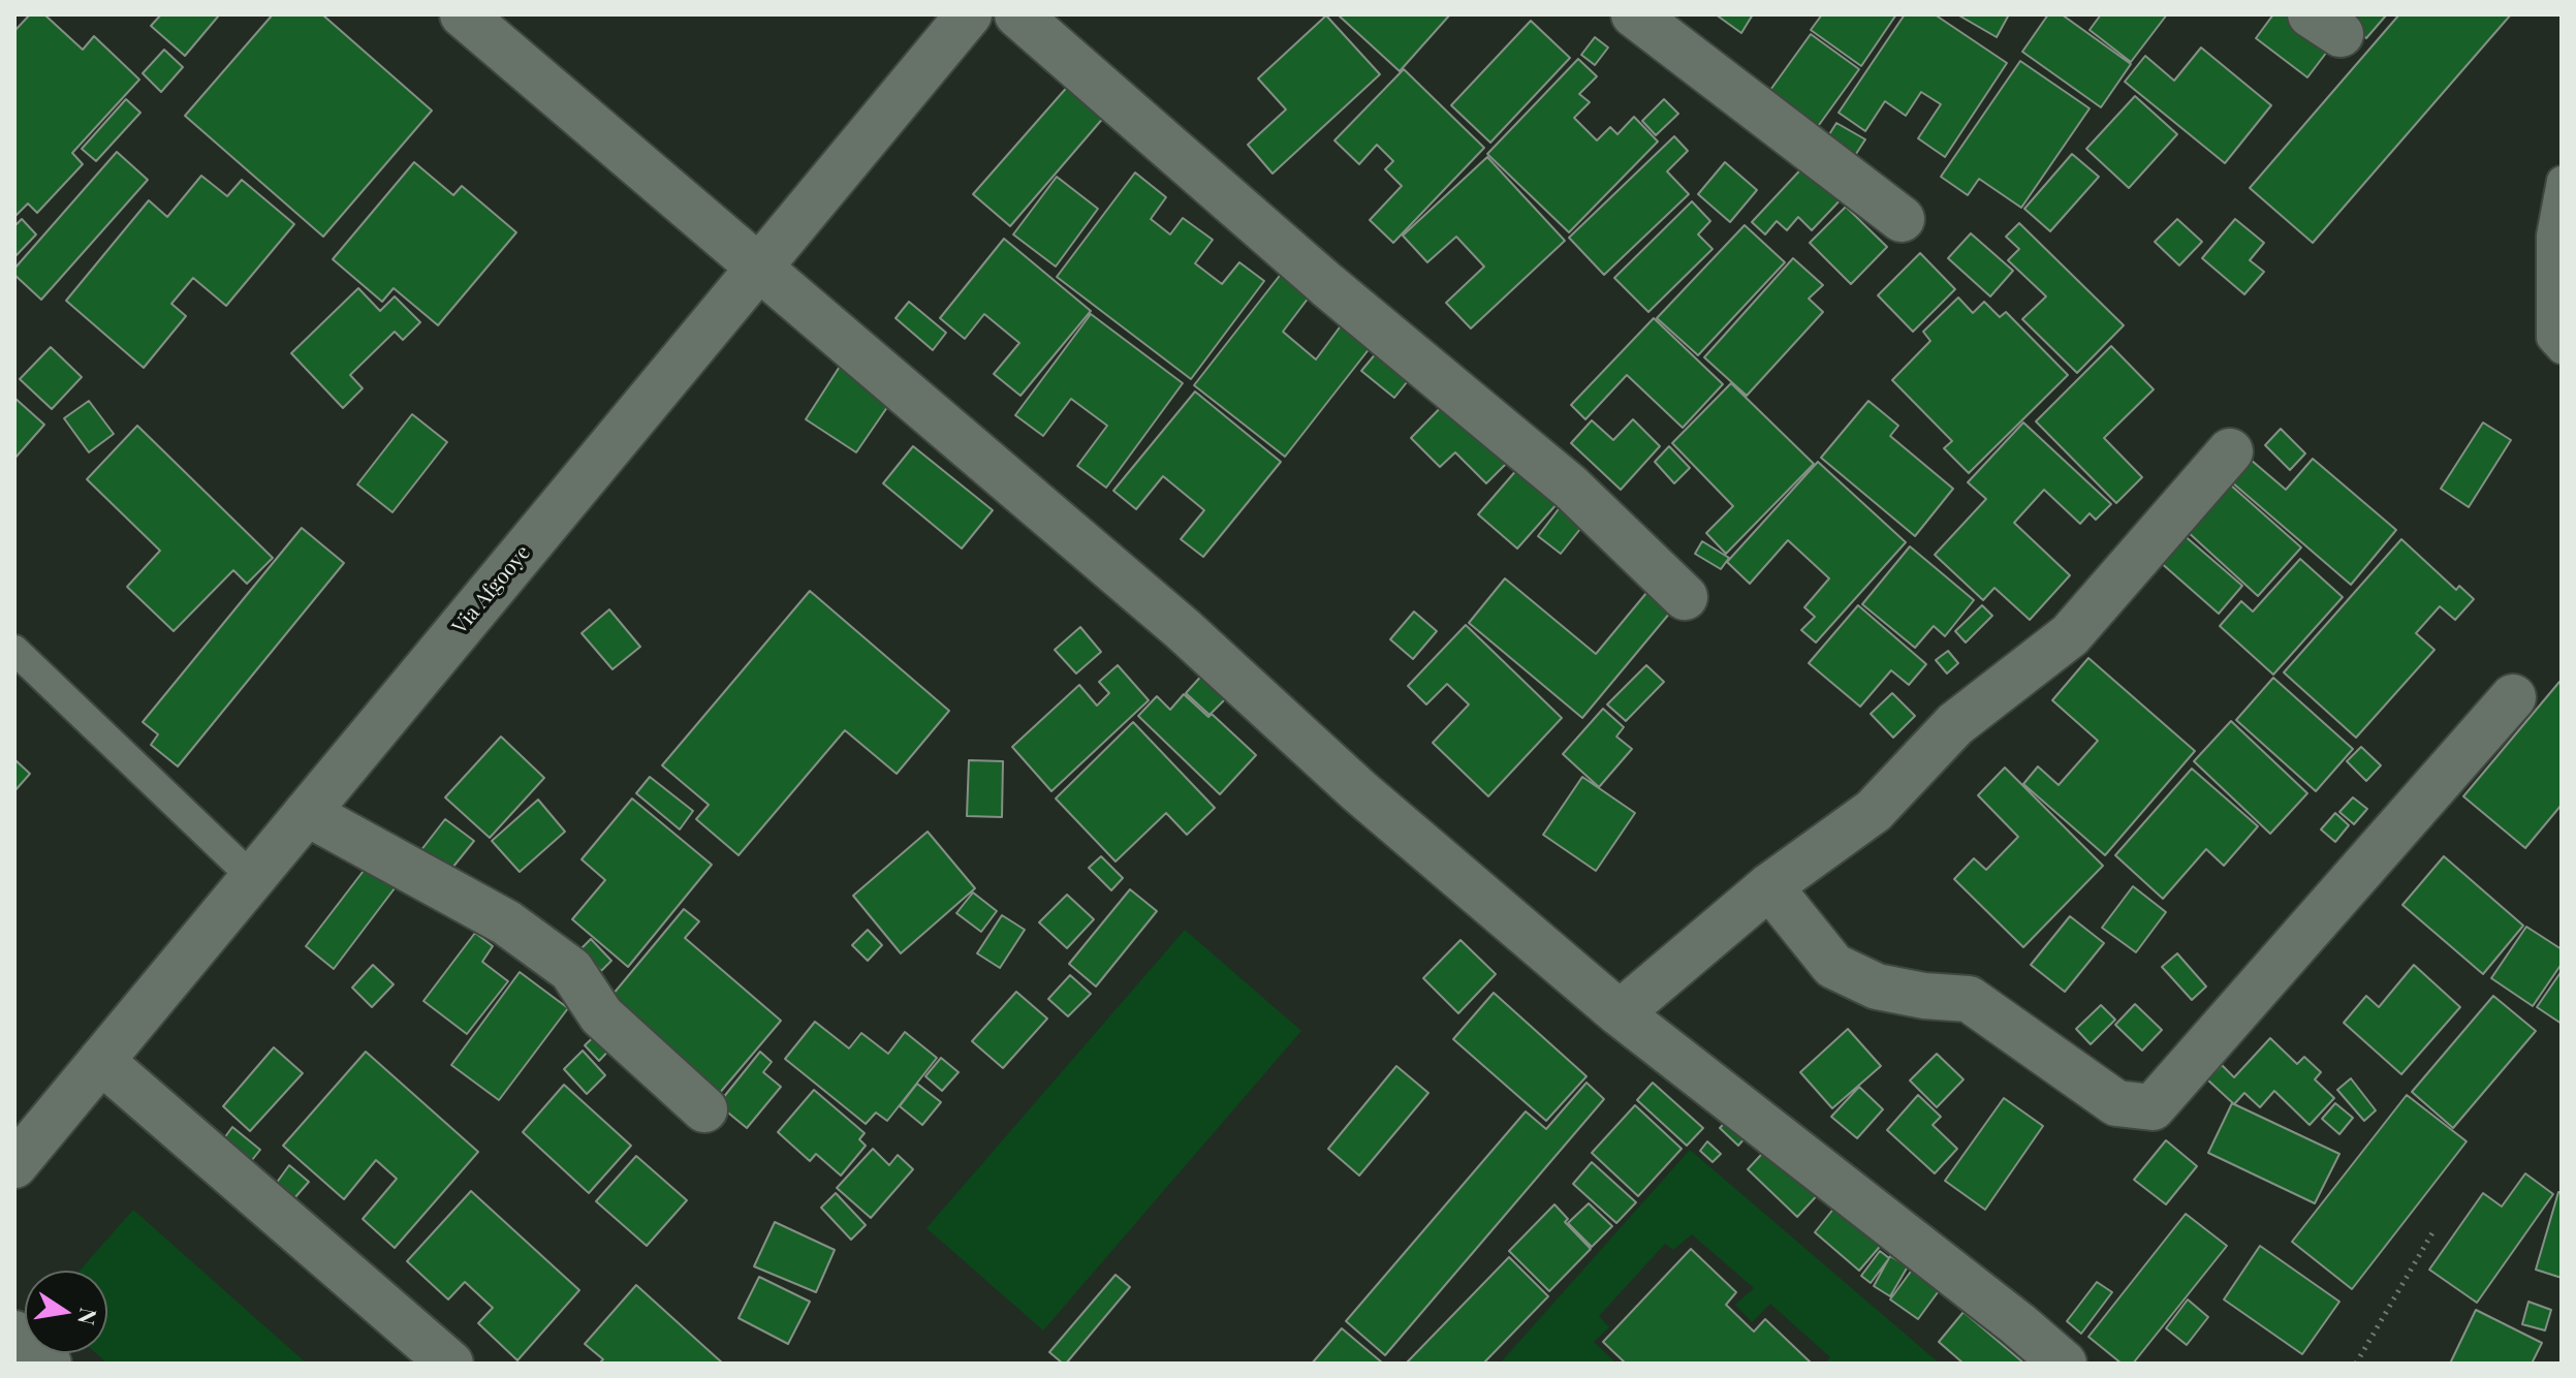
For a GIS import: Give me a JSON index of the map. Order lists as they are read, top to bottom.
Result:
{
  "streets": {
    "street": ["Via Afgooye"]
  },
  "north": "right"
}
